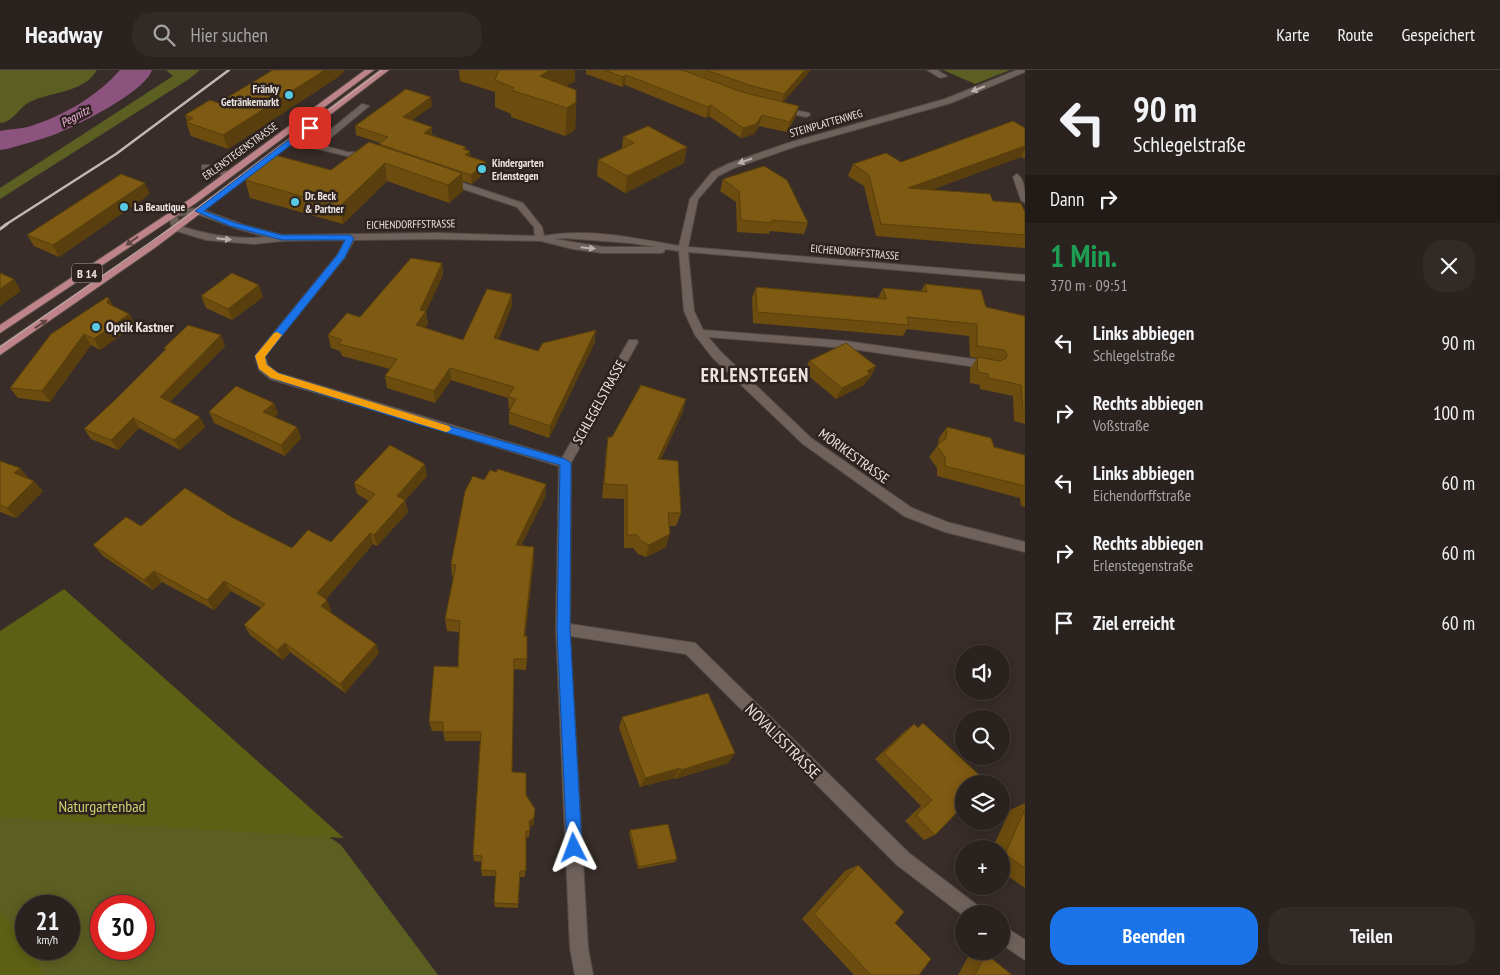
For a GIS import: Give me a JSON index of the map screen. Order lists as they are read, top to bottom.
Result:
{
  "streets": {
    "main road": ["ERLENSTEGENSTRASSE", "B 14"],
    "street": [
      "STEINPLATTENWEG",
      "EICHENDORFFSTRASSE",
      "SCHLEGELSTRASSE",
      "MÖRIKESTRASSE",
      "NOVALISSTRASSE"
    ]
  },
  "crossings": [
    ["STEINPLATTENWEG", "EICHENDORFFSTRASSE"],
    ["STEINPLATTENWEG", "MÖRIKESTRASSE"],
    ["ERLENSTEGENSTRASSE", "EICHENDORFFSTRASSE"],
    ["ERLENSTEGENSTRASSE", "B 14"],
    ["EICHENDORFFSTRASSE", "MÖRIKESTRASSE"],
    ["SCHLEGELSTRASSE", "NOVALISSTRASSE"]
  ],
  "one_way": ["STEINPLATTENWEG"],
  "districts": ["ERLENSTEGEN"],
  "water": ["Pegnitz"],
  "parks": ["Naturgartenbad"],
  "places": [
    "Fränky Getränkemarkt",
    "Kindergarten Erlenstegen",
    "Dr. Beck & Partner",
    "La Beautique",
    "Optik Kastner"
  ],
  "page": {
    "header": "Headway",
    "search": "Hier suchen",
    "nav": ["Karte", "Route", "Gespeichert"],
    "turn": ["90 m", "Schlegelstraße"],
    "then": "Dann",
    "heading": ["1 Min.", "370 m · 09:51"],
    "list": [
      {
        "name": "Links abbiegen",
        "note": "Schlegelstraße",
        "value": "90 m"
      },
      {
        "name": "Rechts abbiegen",
        "note": "Voßstraße",
        "value": "100 m"
      },
      {
        "name": "Links abbiegen",
        "note": "Eichendorffstraße",
        "value": "60 m"
      },
      {
        "name": "Rechts abbiegen",
        "note": "Erlenstegenstraße",
        "value": "60 m"
      },
      {
        "name": "Ziel erreicht",
        "value": "60 m"
      }
    ],
    "map_buttons": ["+", "−"],
    "speed": "21 km/h",
    "limit": "30",
    "buttons": ["Beenden", "Teilen"]
  }
}
